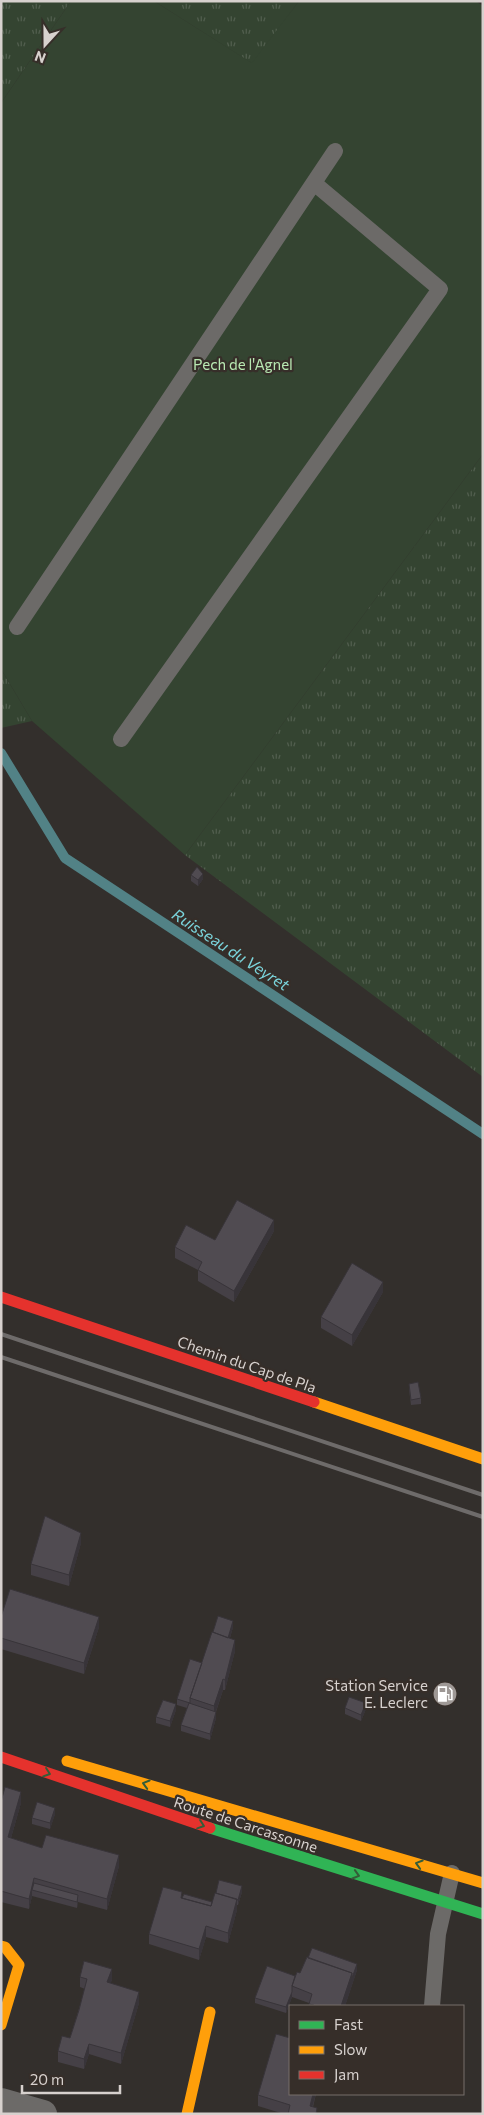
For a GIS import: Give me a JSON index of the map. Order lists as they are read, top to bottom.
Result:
{
  "streets": {
    "main road": ["Chemin du Cap de Pla", "Route de Carcassonne"]
  },
  "water": ["Ruisseau du Veyret"],
  "parks": ["Pech de l'Agnel"],
  "places": {
    "fuel station": ["Station Service E. Leclerc"]
  },
  "legend": ["Fast", "Slow", "Jam"],
  "scale_bar": "20 m",
  "north": "bottom"
}
